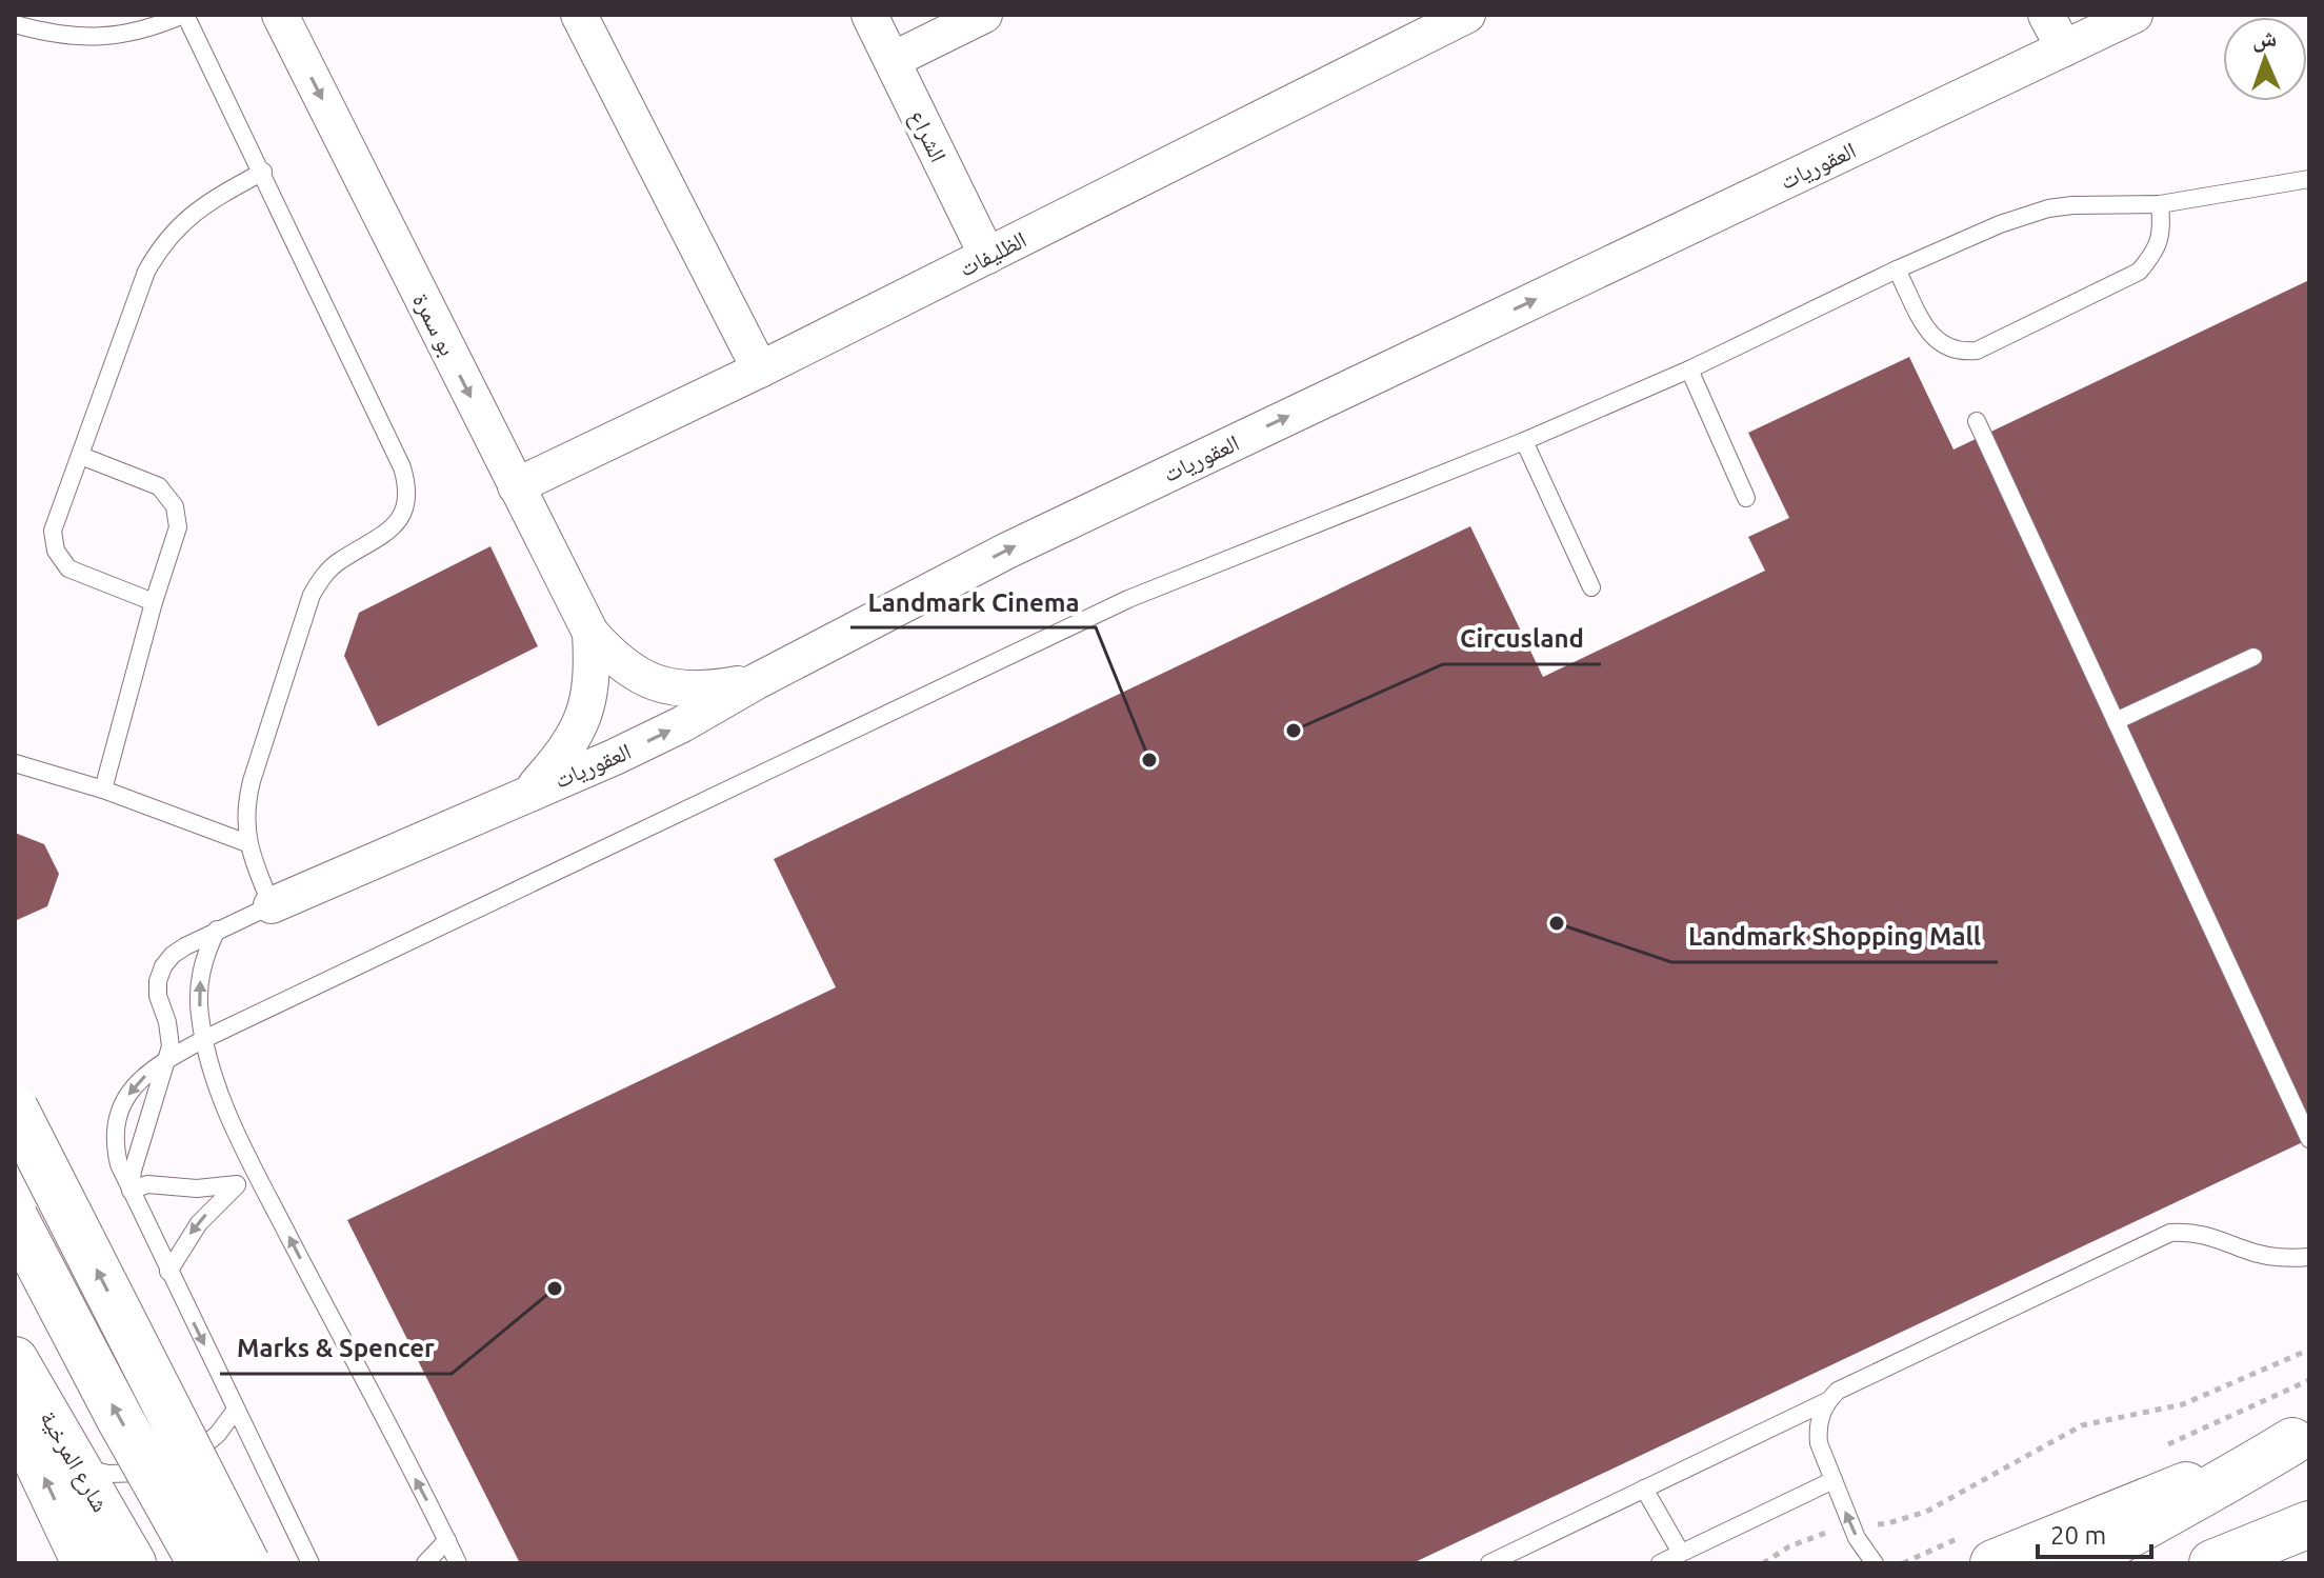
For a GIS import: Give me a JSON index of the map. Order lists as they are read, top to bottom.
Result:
{
  "streets": {
    "main road": ["شارع المرخية"],
    "street": [
      "الشراع",
      "العقوريات",
      "الظليفات",
      "بو سمرة"
    ]
  },
  "crossings": [
    ["الشراع", "الظليفات"],
    ["العقوريات", "بو سمرة"],
    ["الظليفات", "بو سمرة"]
  ],
  "one_way": ["العقوريات"],
  "places": [
    "Circusland",
    "Landmark Cinema",
    "Landmark Shopping Mall",
    "Marks & Spencer"
  ],
  "scale_bar": "20 m",
  "north": "top"
}
